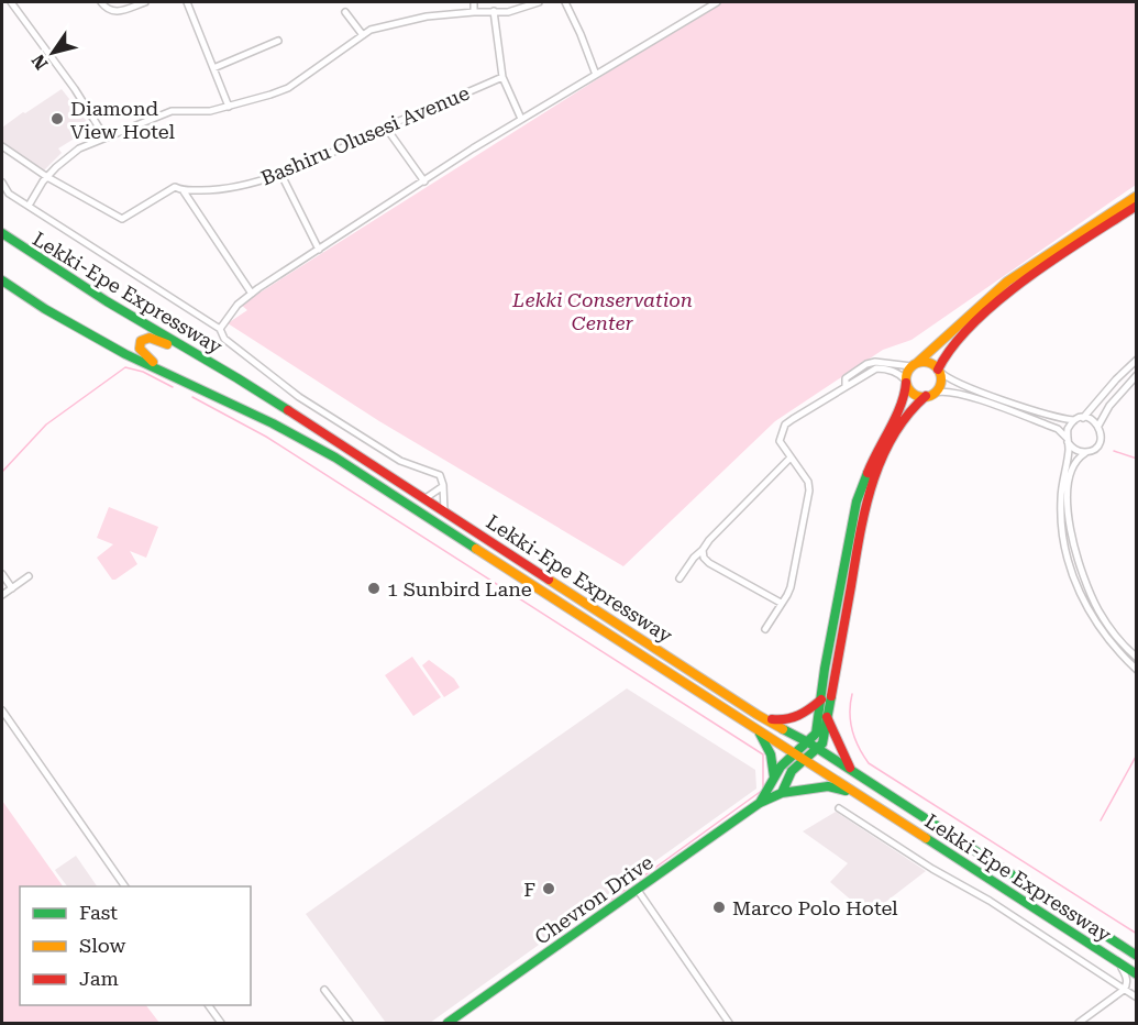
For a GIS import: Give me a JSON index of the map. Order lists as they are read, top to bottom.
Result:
{
  "streets": {
    "main road": ["Lekki-Epe Expressway", "Chevron Drive"],
    "street": ["Bashiru Olusesi Avenue"]
  },
  "crossings": [
    ["Lekki-Epe Expressway", "Chevron Drive"]
  ],
  "parks": ["Lekki Conservation Center"],
  "places": [
    "Diamond View Hotel",
    "1 Sunbird Lane",
    "F",
    "Marco Polo Hotel"
  ],
  "legend": ["Fast", "Slow", "Jam"],
  "north": "bottom left"
}
